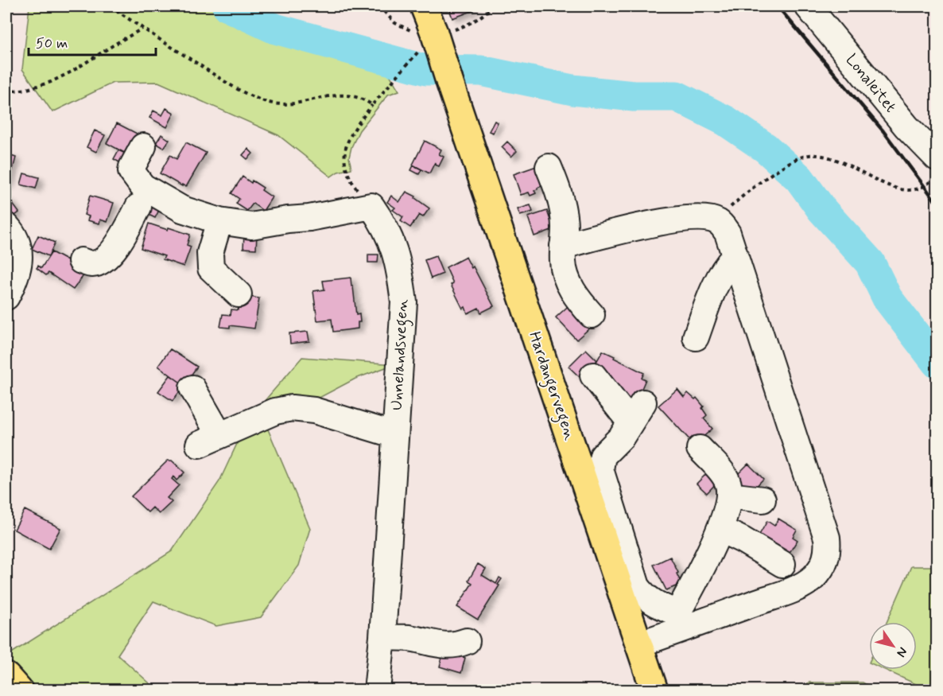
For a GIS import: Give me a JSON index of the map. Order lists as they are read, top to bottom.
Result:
{
  "streets": {
    "main road": ["Hardangervegen"],
    "street": ["Lonaleitet", "Unnelandsvegen"]
  },
  "scale_bar": "50 m",
  "north": "bottom right"
}
